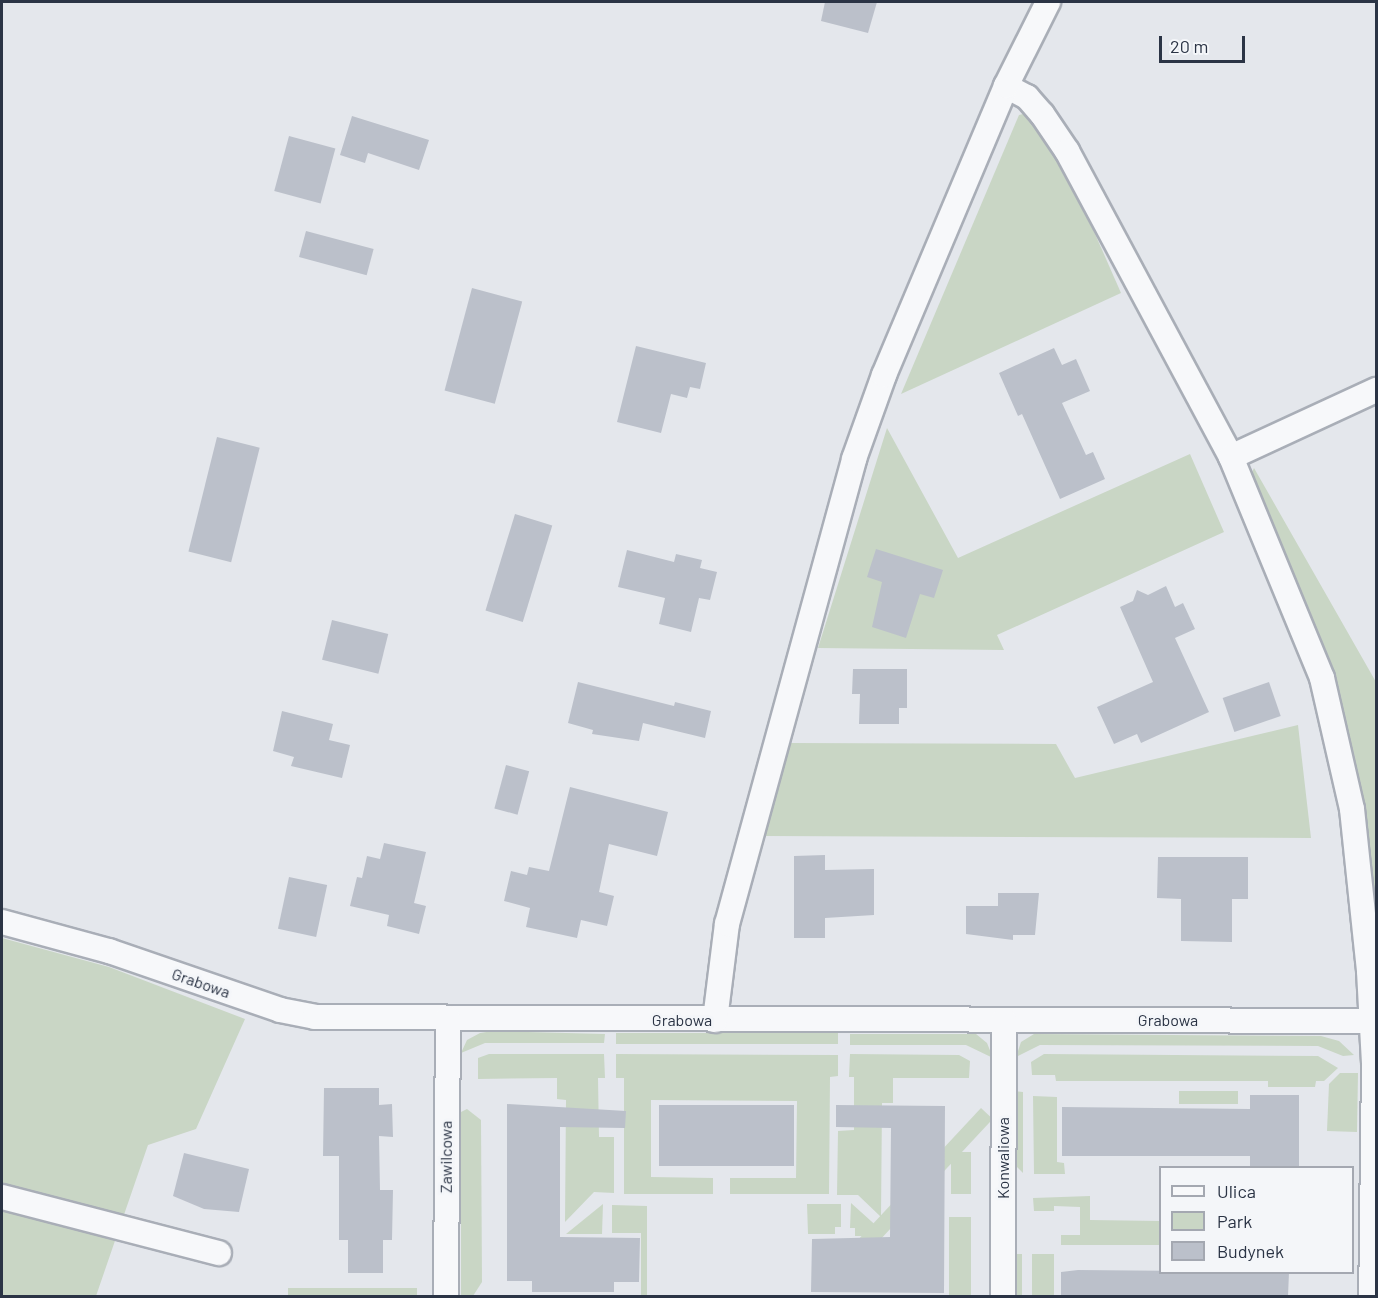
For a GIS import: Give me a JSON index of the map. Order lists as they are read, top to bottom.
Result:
{
  "streets": {
    "street": ["Grabowa", "Zawilcowa", "Konwaliowa"]
  },
  "crossings": [
    ["Grabowa", "Zawilcowa"],
    ["Grabowa", "Konwaliowa"]
  ],
  "legend": ["Ulica", "Park", "Budynek"],
  "scale_bar": "20 m"
}
